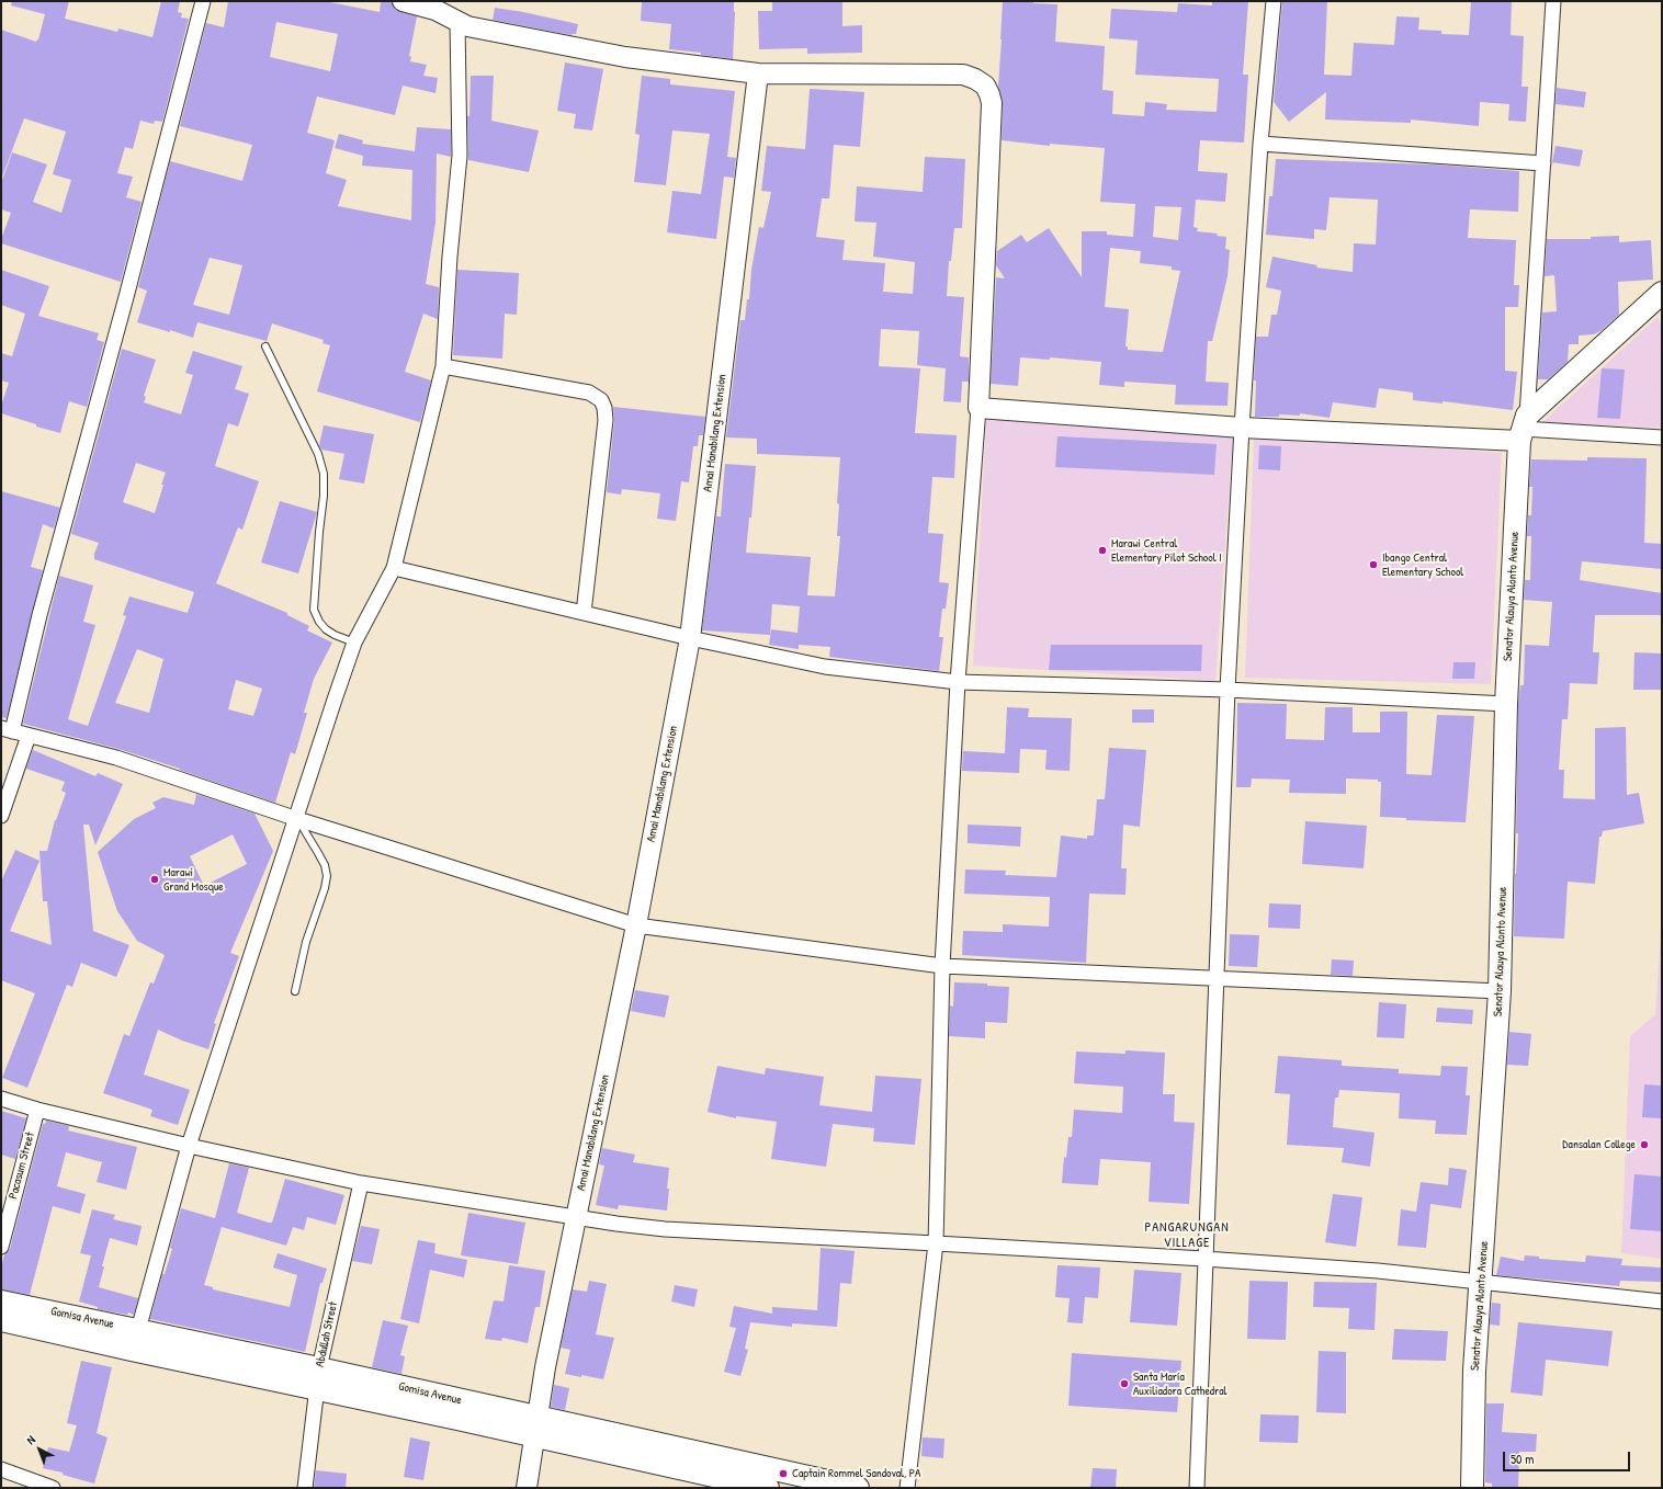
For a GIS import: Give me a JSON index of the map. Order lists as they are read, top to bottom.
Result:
{
  "streets": {
    "main road": ["Amai Manabilang Extension", "Senator Alauya Alonto Avenue", "Gomisa Avenue"],
    "street": ["Pacasum Street", "Abdullah Street"]
  },
  "crossings": [
    ["Amai Manabilang Extension", "Gomisa Avenue"],
    ["Gomisa Avenue", "Abdullah Street"]
  ],
  "districts": ["PANGARUNGAN VILLAGE"],
  "places": [
    "Marawi Central Elementary Pilot School I",
    "Ibango Central Elementary School",
    "Marawi Grand Mosque",
    "Dansalan College",
    "Santa María Auxiliadora Cathedral",
    "Captain Rommel Sandoval, PA"
  ],
  "scale_bar": "50 m",
  "north": "top left"
}
